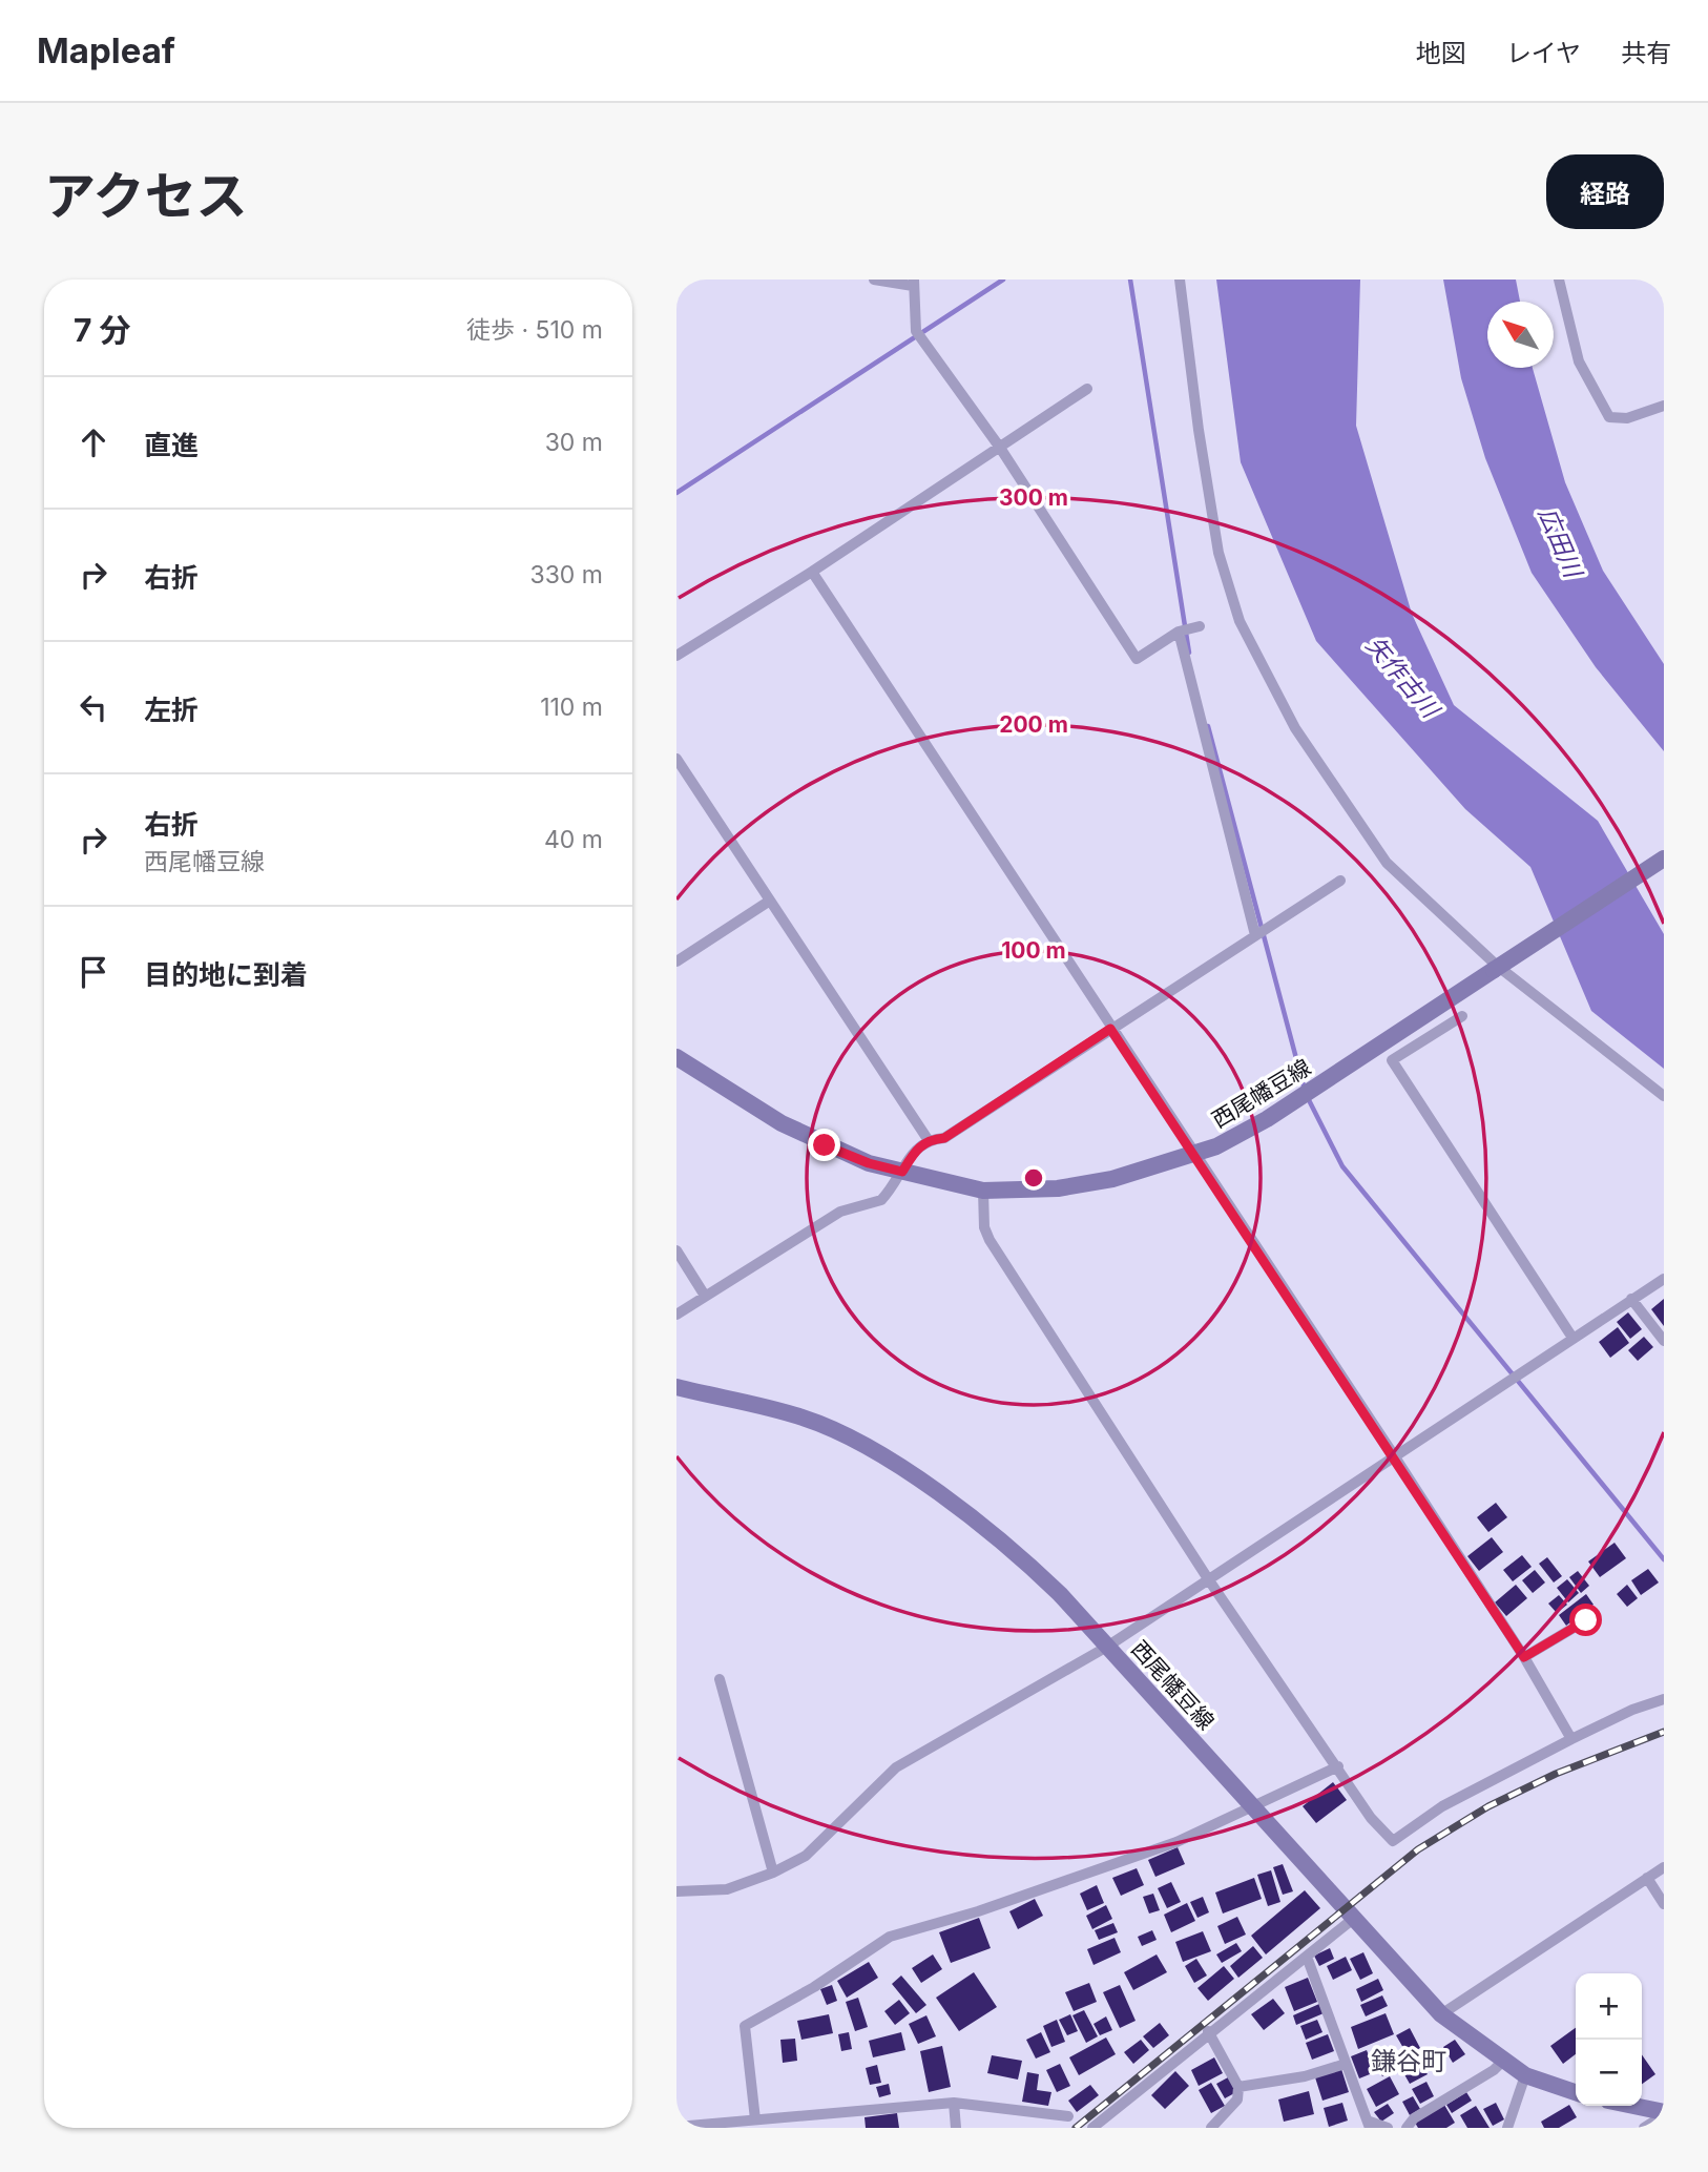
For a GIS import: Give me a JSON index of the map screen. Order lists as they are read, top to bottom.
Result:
{
  "streets": {
    "main road": ["西尾幡豆線"]
  },
  "districts": ["鎌谷町"],
  "water": ["広田川", "矢作古川"],
  "north": "top left",
  "page": {
    "header": "Mapleaf",
    "nav": ["地図", "レイヤ", "共有"],
    "title": "アクセス",
    "buttons": "経路",
    "heading": ["7 分", "徒歩 · 510 m"],
    "list": [
      ["直進", "30 m"],
      ["右折", "330 m"],
      ["左折", "110 m"],
      ["右折", "西尾幡豆線", "40 m"],
      "目的地に到着"
    ],
    "map_buttons": ["+", "−"]
  },
  "rings": ["300 m", "200 m", "100 m"]
}
